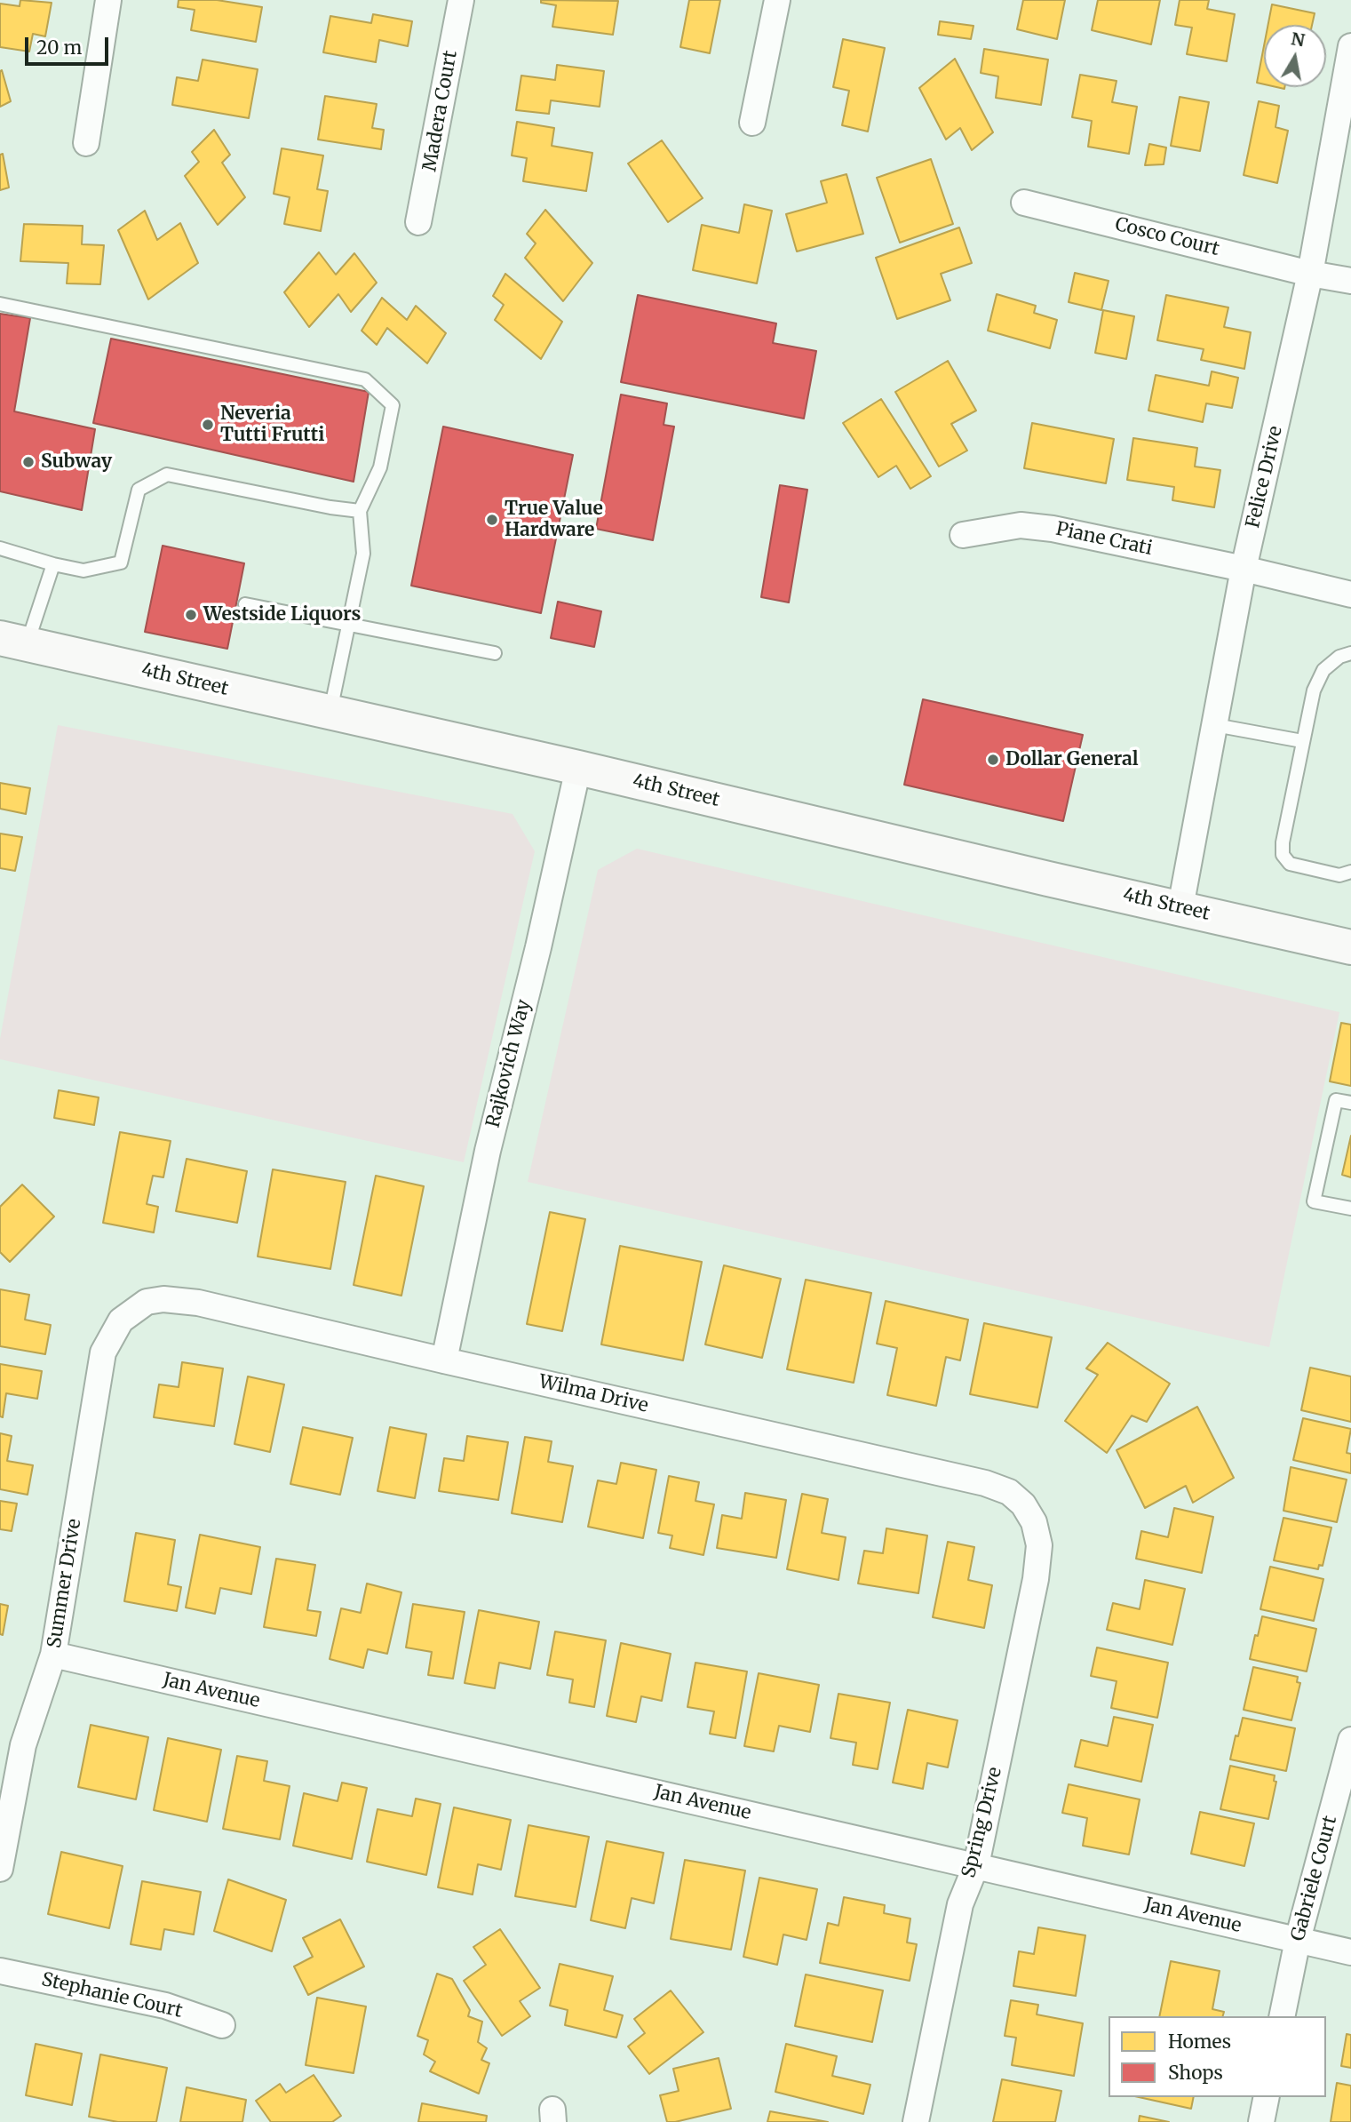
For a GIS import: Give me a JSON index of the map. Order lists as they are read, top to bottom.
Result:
{
  "streets": {
    "main road": ["4th Street"],
    "street": [
      "Madera Court",
      "Cosco Court",
      "Felice Drive",
      "Piane Crati",
      "Rajkovich Way",
      "Wilma Drive",
      "Summer Drive",
      "Jan Avenue",
      "Spring Drive",
      "Gabriele Court",
      "Stephanie Court"
    ]
  },
  "crossings": [
    ["Cosco Court", "Felice Drive"],
    ["Felice Drive", "Piane Crati"],
    ["Felice Drive", "4th Street"],
    ["4th Street", "Rajkovich Way"],
    ["Rajkovich Way", "Wilma Drive"],
    ["Wilma Drive", "Summer Drive"],
    ["Wilma Drive", "Spring Drive"],
    ["Summer Drive", "Jan Avenue"],
    ["Jan Avenue", "Spring Drive"],
    ["Jan Avenue", "Gabriele Court"]
  ],
  "places": [
    "Neveria Tutti Frutti",
    "Subway",
    "True Value Hardware",
    "Westside Liquors",
    "Dollar General"
  ],
  "legend": ["Homes", "Shops"],
  "scale_bar": "20 m",
  "north": "top"
}
